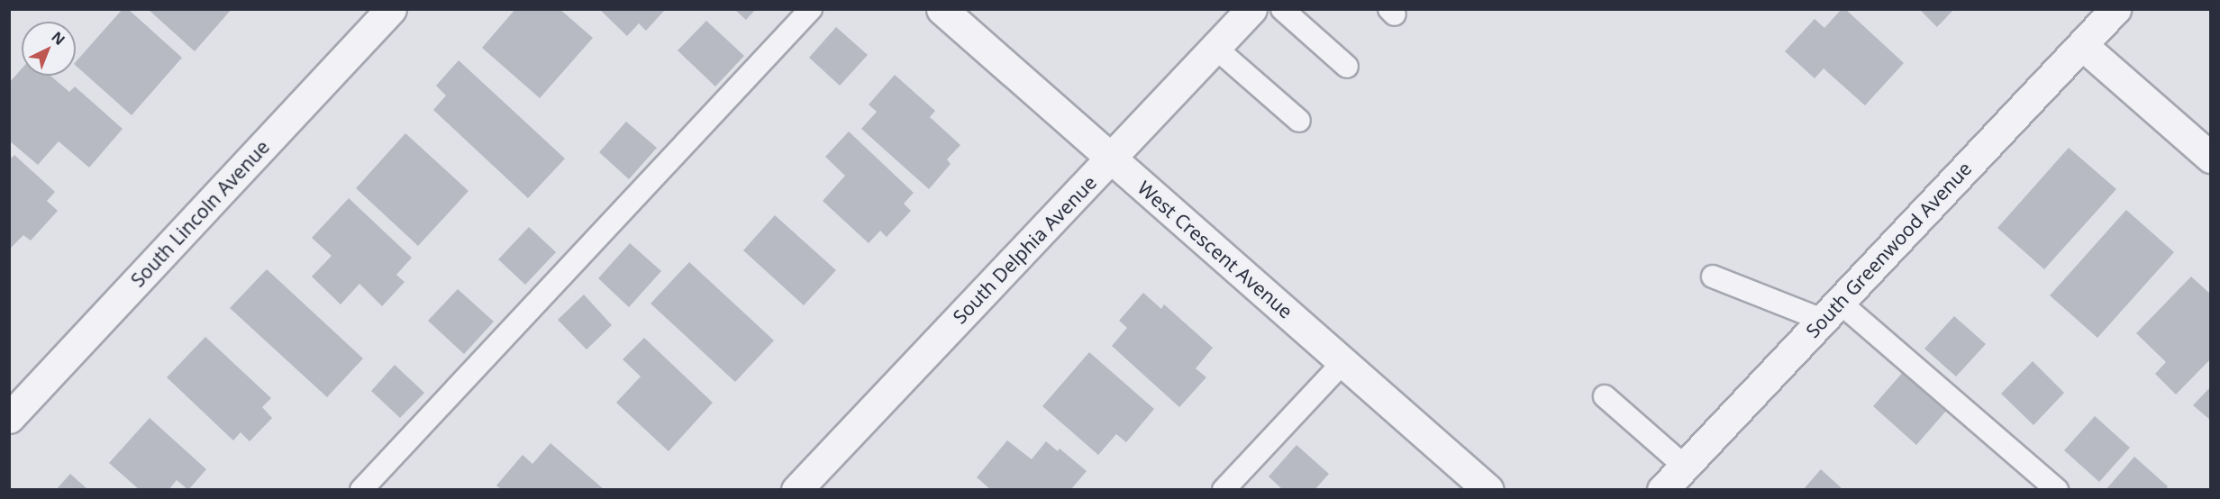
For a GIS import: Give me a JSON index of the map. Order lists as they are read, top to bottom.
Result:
{
  "streets": {
    "street": [
      "South Lincoln Avenue",
      "South Delphia Avenue",
      "West Crescent Avenue",
      "South Greenwood Avenue"
    ]
  },
  "crossings": [
    ["South Delphia Avenue", "West Crescent Avenue"]
  ],
  "north": "top right"
}
